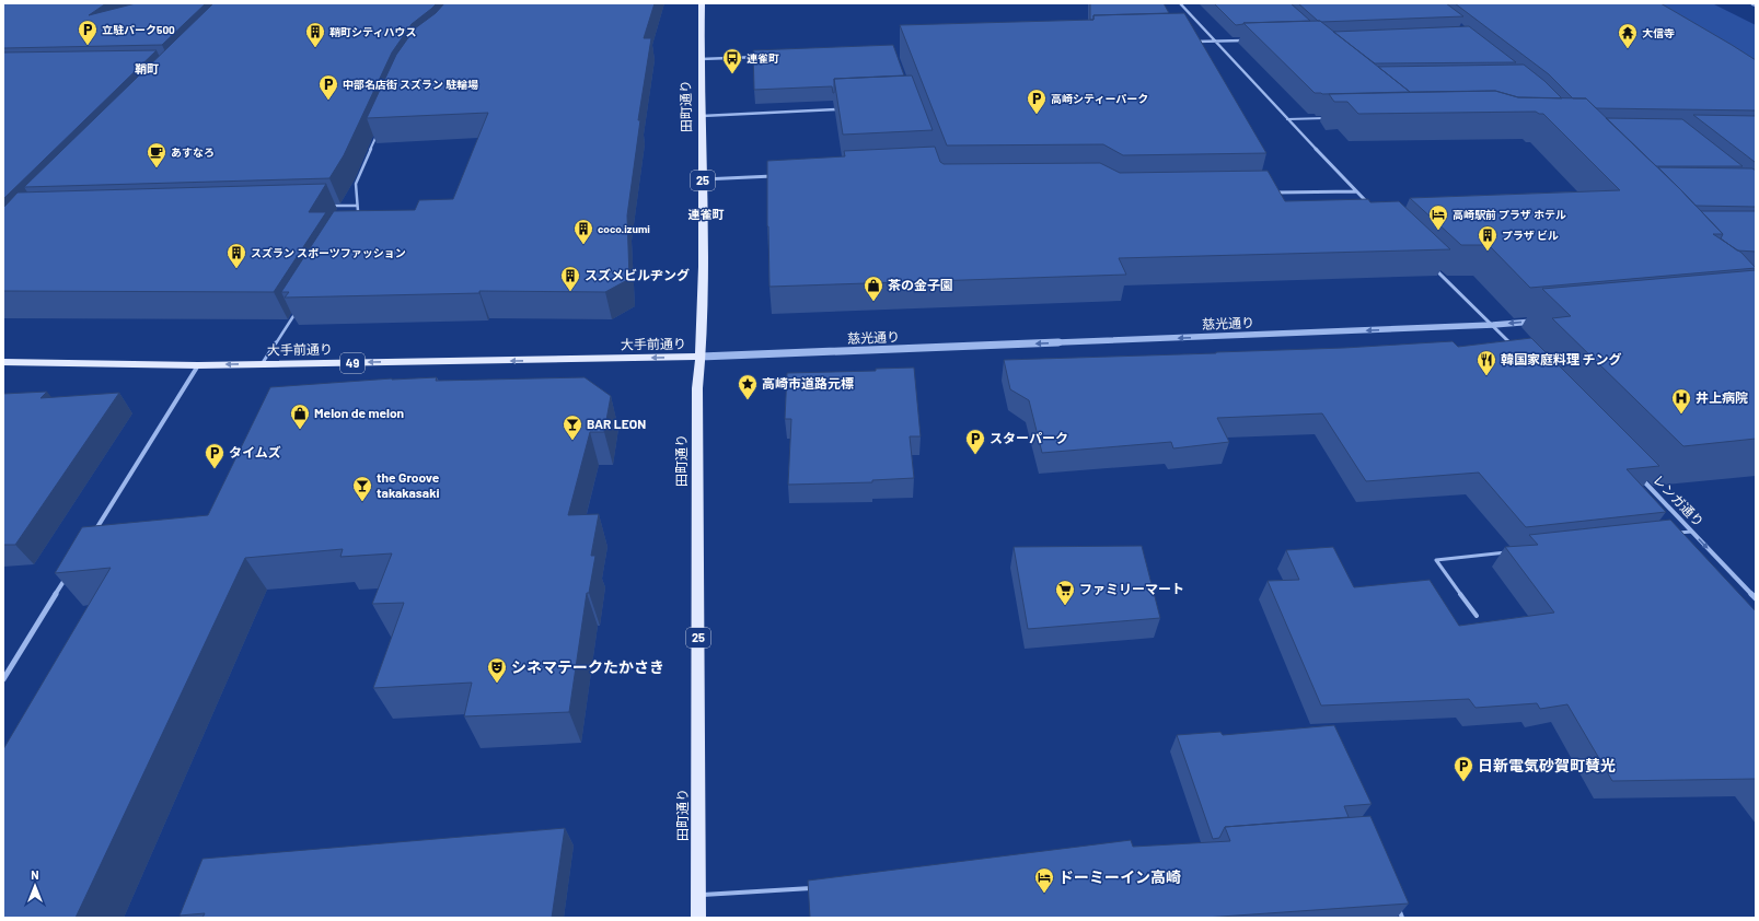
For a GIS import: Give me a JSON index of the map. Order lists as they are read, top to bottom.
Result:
{
  "streets": {
    "main road": [
      "田町通り",
      "25",
      "大手前通り",
      "49"
    ],
    "street": ["慈光通り", "レンガ通り"]
  },
  "crossings": [
    ["田町通り", "慈光通り"],
    ["田町通り", "大手前通り"],
    ["慈光通り", "大手前通り"]
  ],
  "one_way": ["慈光通り", "大手前通り", "レンガ通り"],
  "districts": ["鞘町", "連雀町"],
  "places": {
    "parking": [
      "立駐パーク500",
      "中部名店街 スズラン 駐輪場",
      "高崎シティーパーク",
      "スターパーク",
      "タイムズ",
      "日新電気砂賀町賛光"
    ],
    "building": [
      "鞘町シティハウス",
      "coco.izumi",
      "プラザ ビル",
      "スズラン スポーツファッション",
      "スズメビルヂング"
    ],
    "temple": ["大信寺"],
    "bus stop": ["連雀町"],
    "cafe": ["あすなろ"],
    "hotel": ["高崎駅前 プラザ ホテル", "ドーミーイン高崎"],
    "shop": ["茶の金子園", "Melon de melon"],
    "restaurant": ["韓国家庭料理 チング"],
    "place": ["高崎市道路元標"],
    "hospital": ["井上病院"],
    "bar": ["BAR LEON", "the Groove takakasaki"],
    "supermarket": ["ファミリーマート"],
    "theatre": ["シネマテークたかさき"]
  },
  "north": "top"
}
